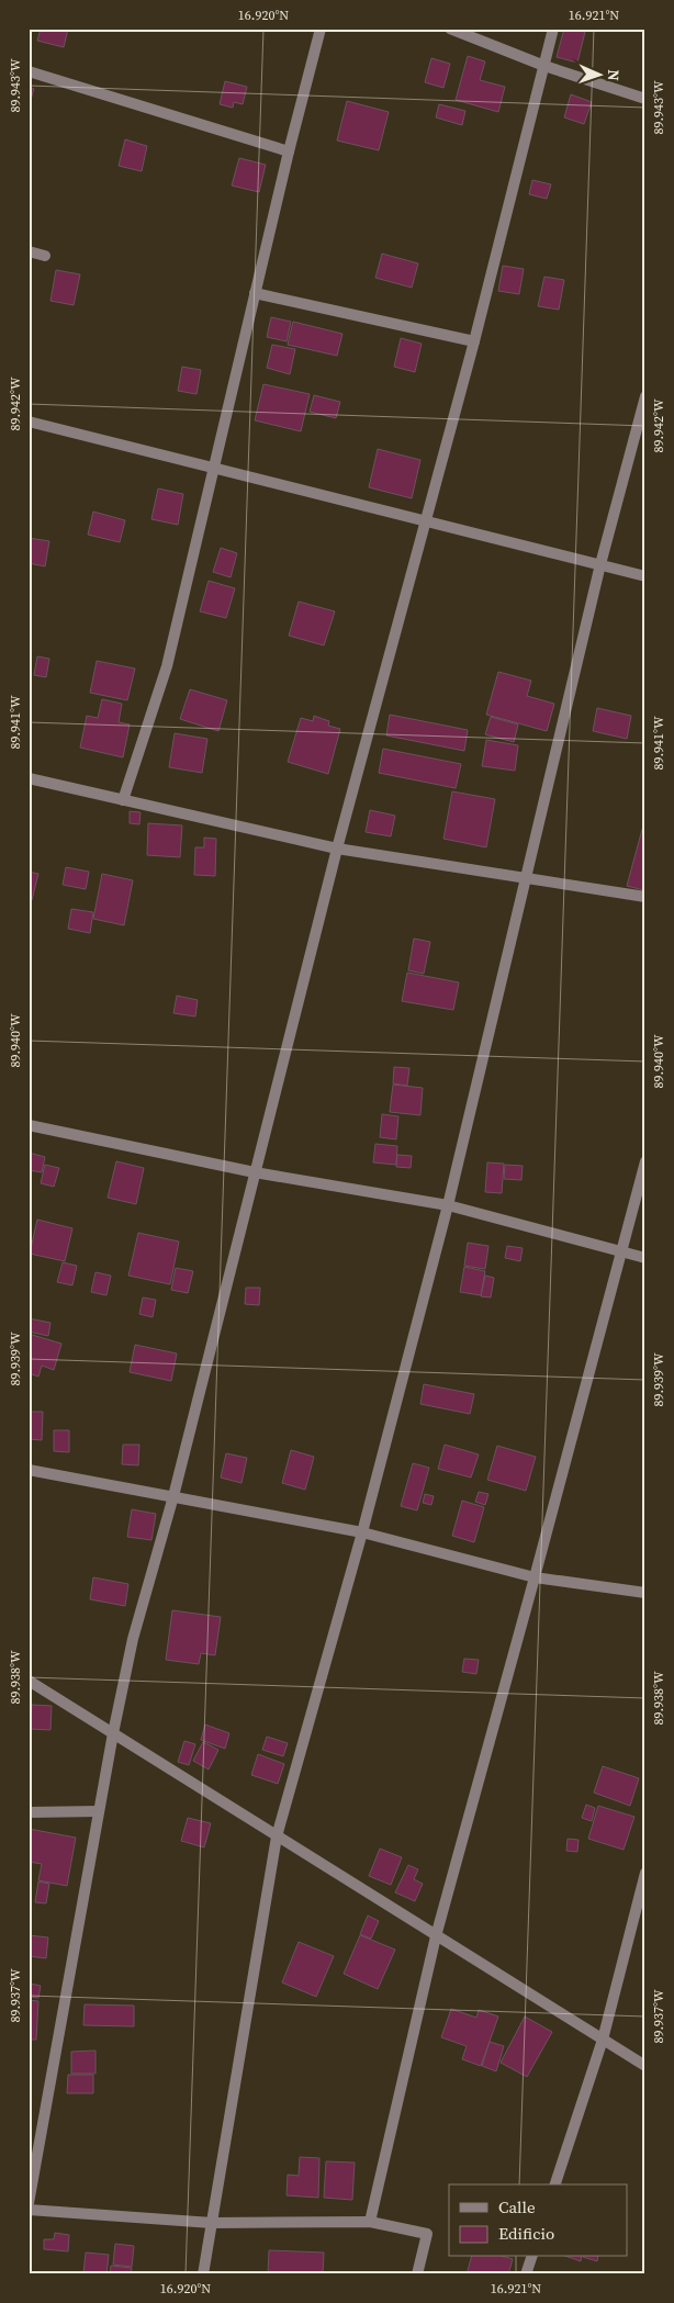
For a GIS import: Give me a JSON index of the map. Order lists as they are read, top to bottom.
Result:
{
  "legend": ["Calle", "Edificio"],
  "north": "right",
  "coordinates": [
    "16.920°N",
    "16.921°N",
    "89.943°W",
    "89.942°W",
    "89.941°W",
    "89.940°W",
    "89.939°W",
    "89.938°W",
    "89.937°W"
  ]
}
